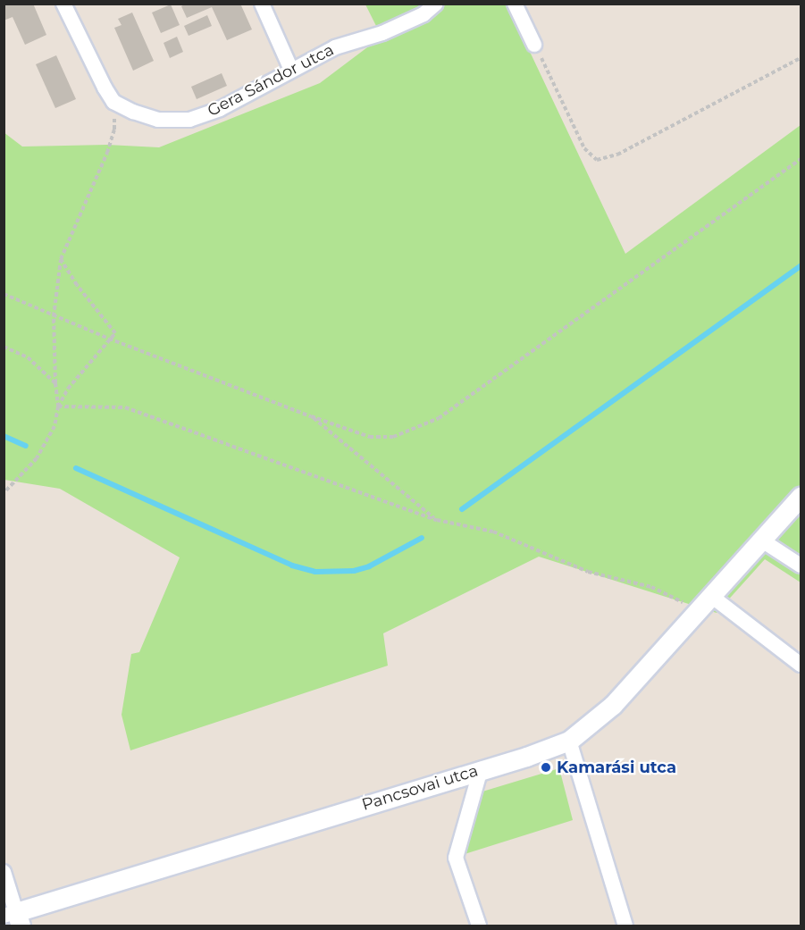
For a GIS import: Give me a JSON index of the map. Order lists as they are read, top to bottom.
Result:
{
  "streets": {
    "street": ["Gera Sándor utca", "Pancsovai utca"]
  },
  "places": ["Kamarási utca"]
}
